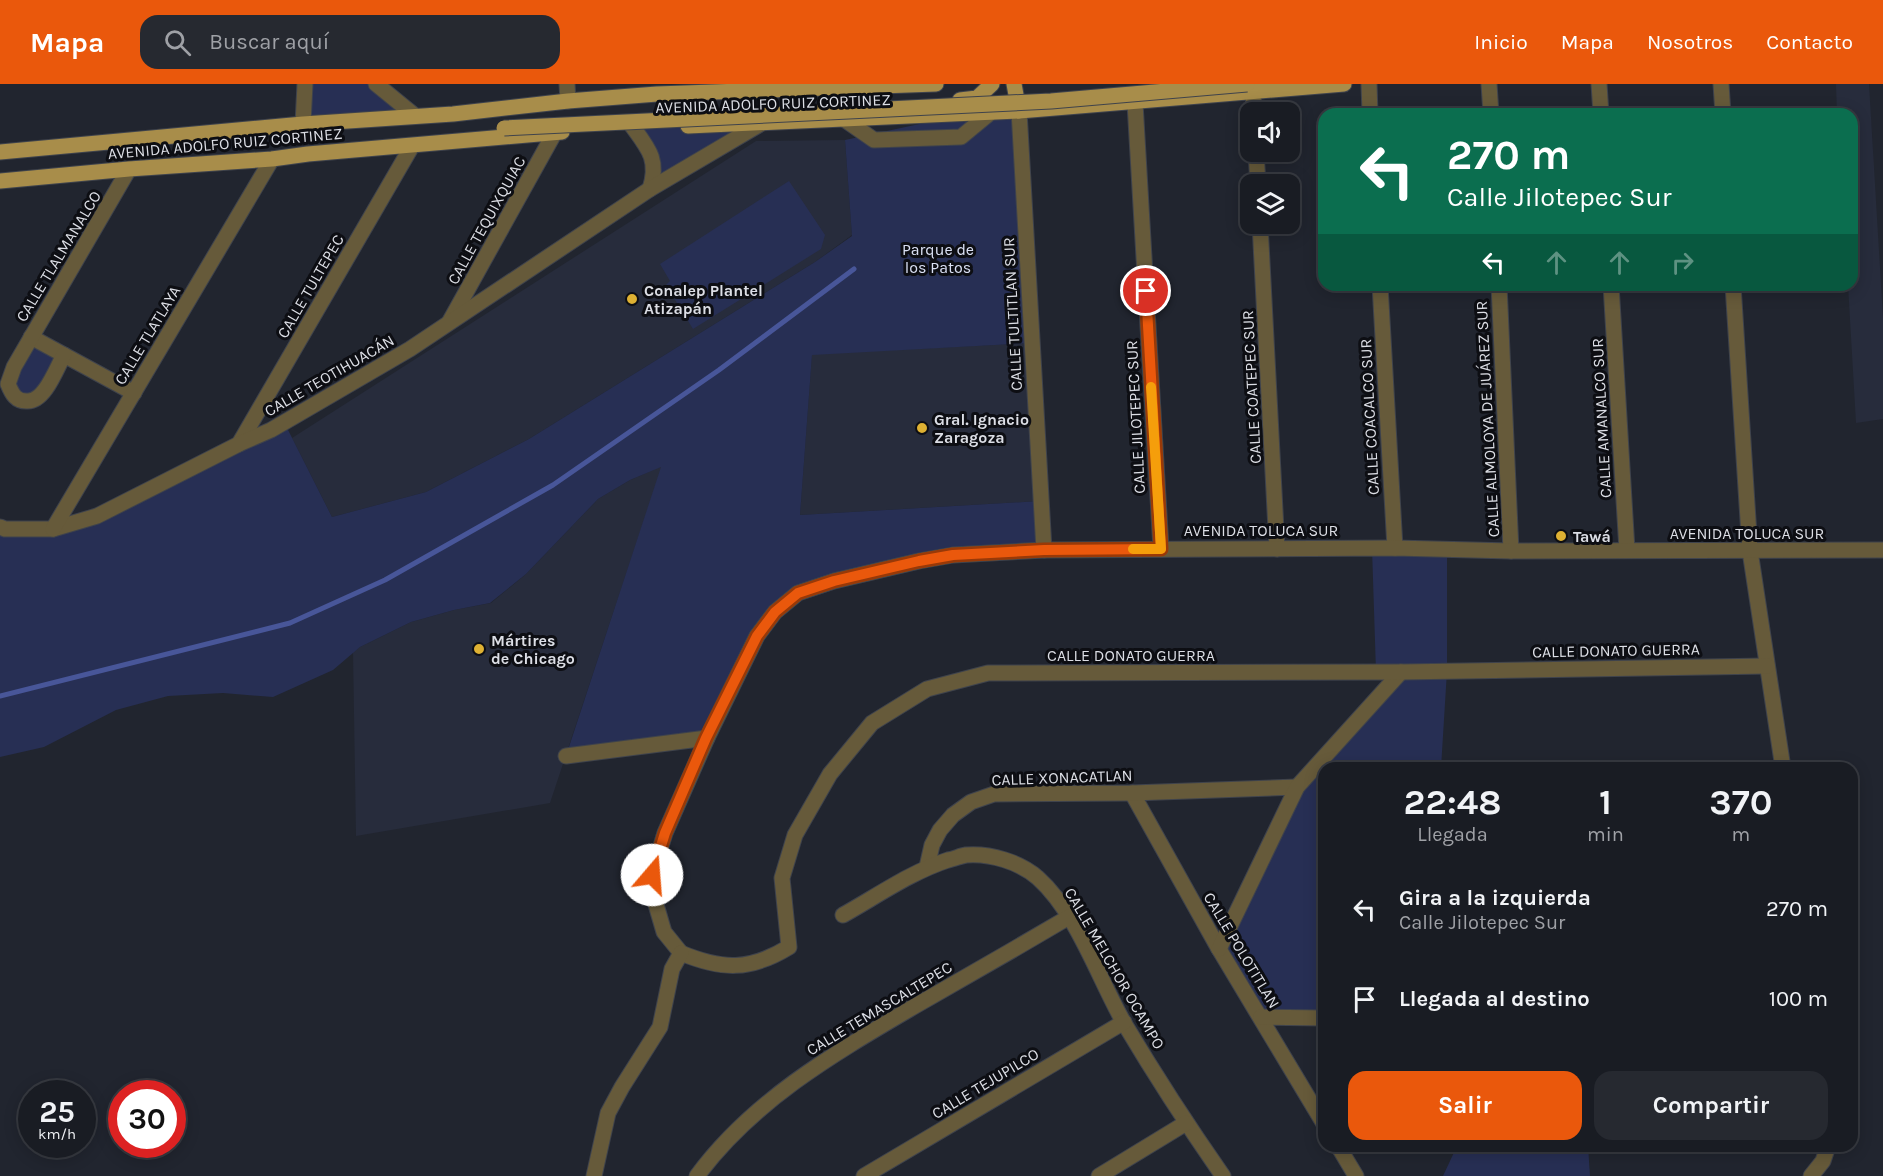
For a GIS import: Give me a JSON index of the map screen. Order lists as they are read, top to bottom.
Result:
{
  "streets": {
    "main road": ["AVENIDA ADOLFO RUIZ CORTINEZ"],
    "street": [
      "CALLE TEQUIXQUIAC",
      "CALLE TLALMANALCO",
      "CALLE TULTEPEC",
      "CALLE TULTITLAN SUR",
      "CALLE TLATLAYA",
      "CALLE TEOTIHUACÁN",
      "CALLE COATEPEC SUR",
      "CALLE JILOTEPEC SUR",
      "CALLE COACALCO SUR",
      "CALLE AMANALCO SUR",
      "CALLE ALMOLOYA DE JUÁREZ SUR",
      "AVENIDA TOLUCA SUR",
      "CALLE DONATO GUERRA",
      "CALLE XONACATLAN",
      "CALLE POLOTITLAN",
      "CALLE MELCHOR OCAMPO",
      "CALLE TEMASCALTEPEC",
      "CALLE TEJUPILCO"
    ]
  },
  "crossings": [
    ["AVENIDA ADOLFO RUIZ CORTINEZ", "CALLE TEQUIXQUIAC"],
    ["AVENIDA ADOLFO RUIZ CORTINEZ", "CALLE TLALMANALCO"],
    ["AVENIDA ADOLFO RUIZ CORTINEZ", "CALLE TULTEPEC"],
    ["AVENIDA ADOLFO RUIZ CORTINEZ", "CALLE TULTITLAN SUR"],
    ["AVENIDA ADOLFO RUIZ CORTINEZ", "CALLE TLATLAYA"],
    ["AVENIDA ADOLFO RUIZ CORTINEZ", "CALLE TEOTIHUACÁN"],
    ["AVENIDA ADOLFO RUIZ CORTINEZ", "CALLE JILOTEPEC SUR"],
    ["CALLE TEQUIXQUIAC", "CALLE TEOTIHUACÁN"],
    ["CALLE TULTEPEC", "CALLE TEOTIHUACÁN"],
    ["CALLE TULTITLAN SUR", "AVENIDA TOLUCA SUR"],
    ["CALLE TLATLAYA", "CALLE TEOTIHUACÁN"],
    ["CALLE COATEPEC SUR", "AVENIDA TOLUCA SUR"],
    ["CALLE JILOTEPEC SUR", "AVENIDA TOLUCA SUR"],
    ["CALLE COACALCO SUR", "AVENIDA TOLUCA SUR"],
    ["CALLE AMANALCO SUR", "AVENIDA TOLUCA SUR"],
    ["CALLE ALMOLOYA DE JUÁREZ SUR", "AVENIDA TOLUCA SUR"],
    ["AVENIDA TOLUCA SUR", "CALLE DONATO GUERRA"],
    ["CALLE XONACATLAN", "CALLE POLOTITLAN"],
    ["CALLE XONACATLAN", "CALLE MELCHOR OCAMPO"],
    ["CALLE MELCHOR OCAMPO", "CALLE TEMASCALTEPEC"],
    ["CALLE MELCHOR OCAMPO", "CALLE TEJUPILCO"]
  ],
  "parks": ["Parque de los Patos"],
  "places": [
    "Conalep Plantel Atizapán",
    "Gral. Ignacio Zaragoza",
    "Tawá",
    "Mártires de Chicago"
  ],
  "page": {
    "header": "Mapa",
    "search": "Buscar aquí",
    "nav": [
      "Inicio",
      "Mapa",
      "Nosotros",
      "Contacto"
    ],
    "turn": ["270 m", "Calle Jilotepec Sur"],
    "eta": [
      "22:48",
      "Llegada",
      "1",
      "min",
      "370",
      "m"
    ],
    "list": [
      {
        "name": "Gira a la izquierda",
        "note": "Calle Jilotepec Sur",
        "value": "270 m"
      },
      {
        "name": "Llegada al destino",
        "value": "100 m"
      }
    ],
    "buttons": ["Salir", "Compartir"],
    "speed": "25 km/h",
    "limit": "30"
  }
}
